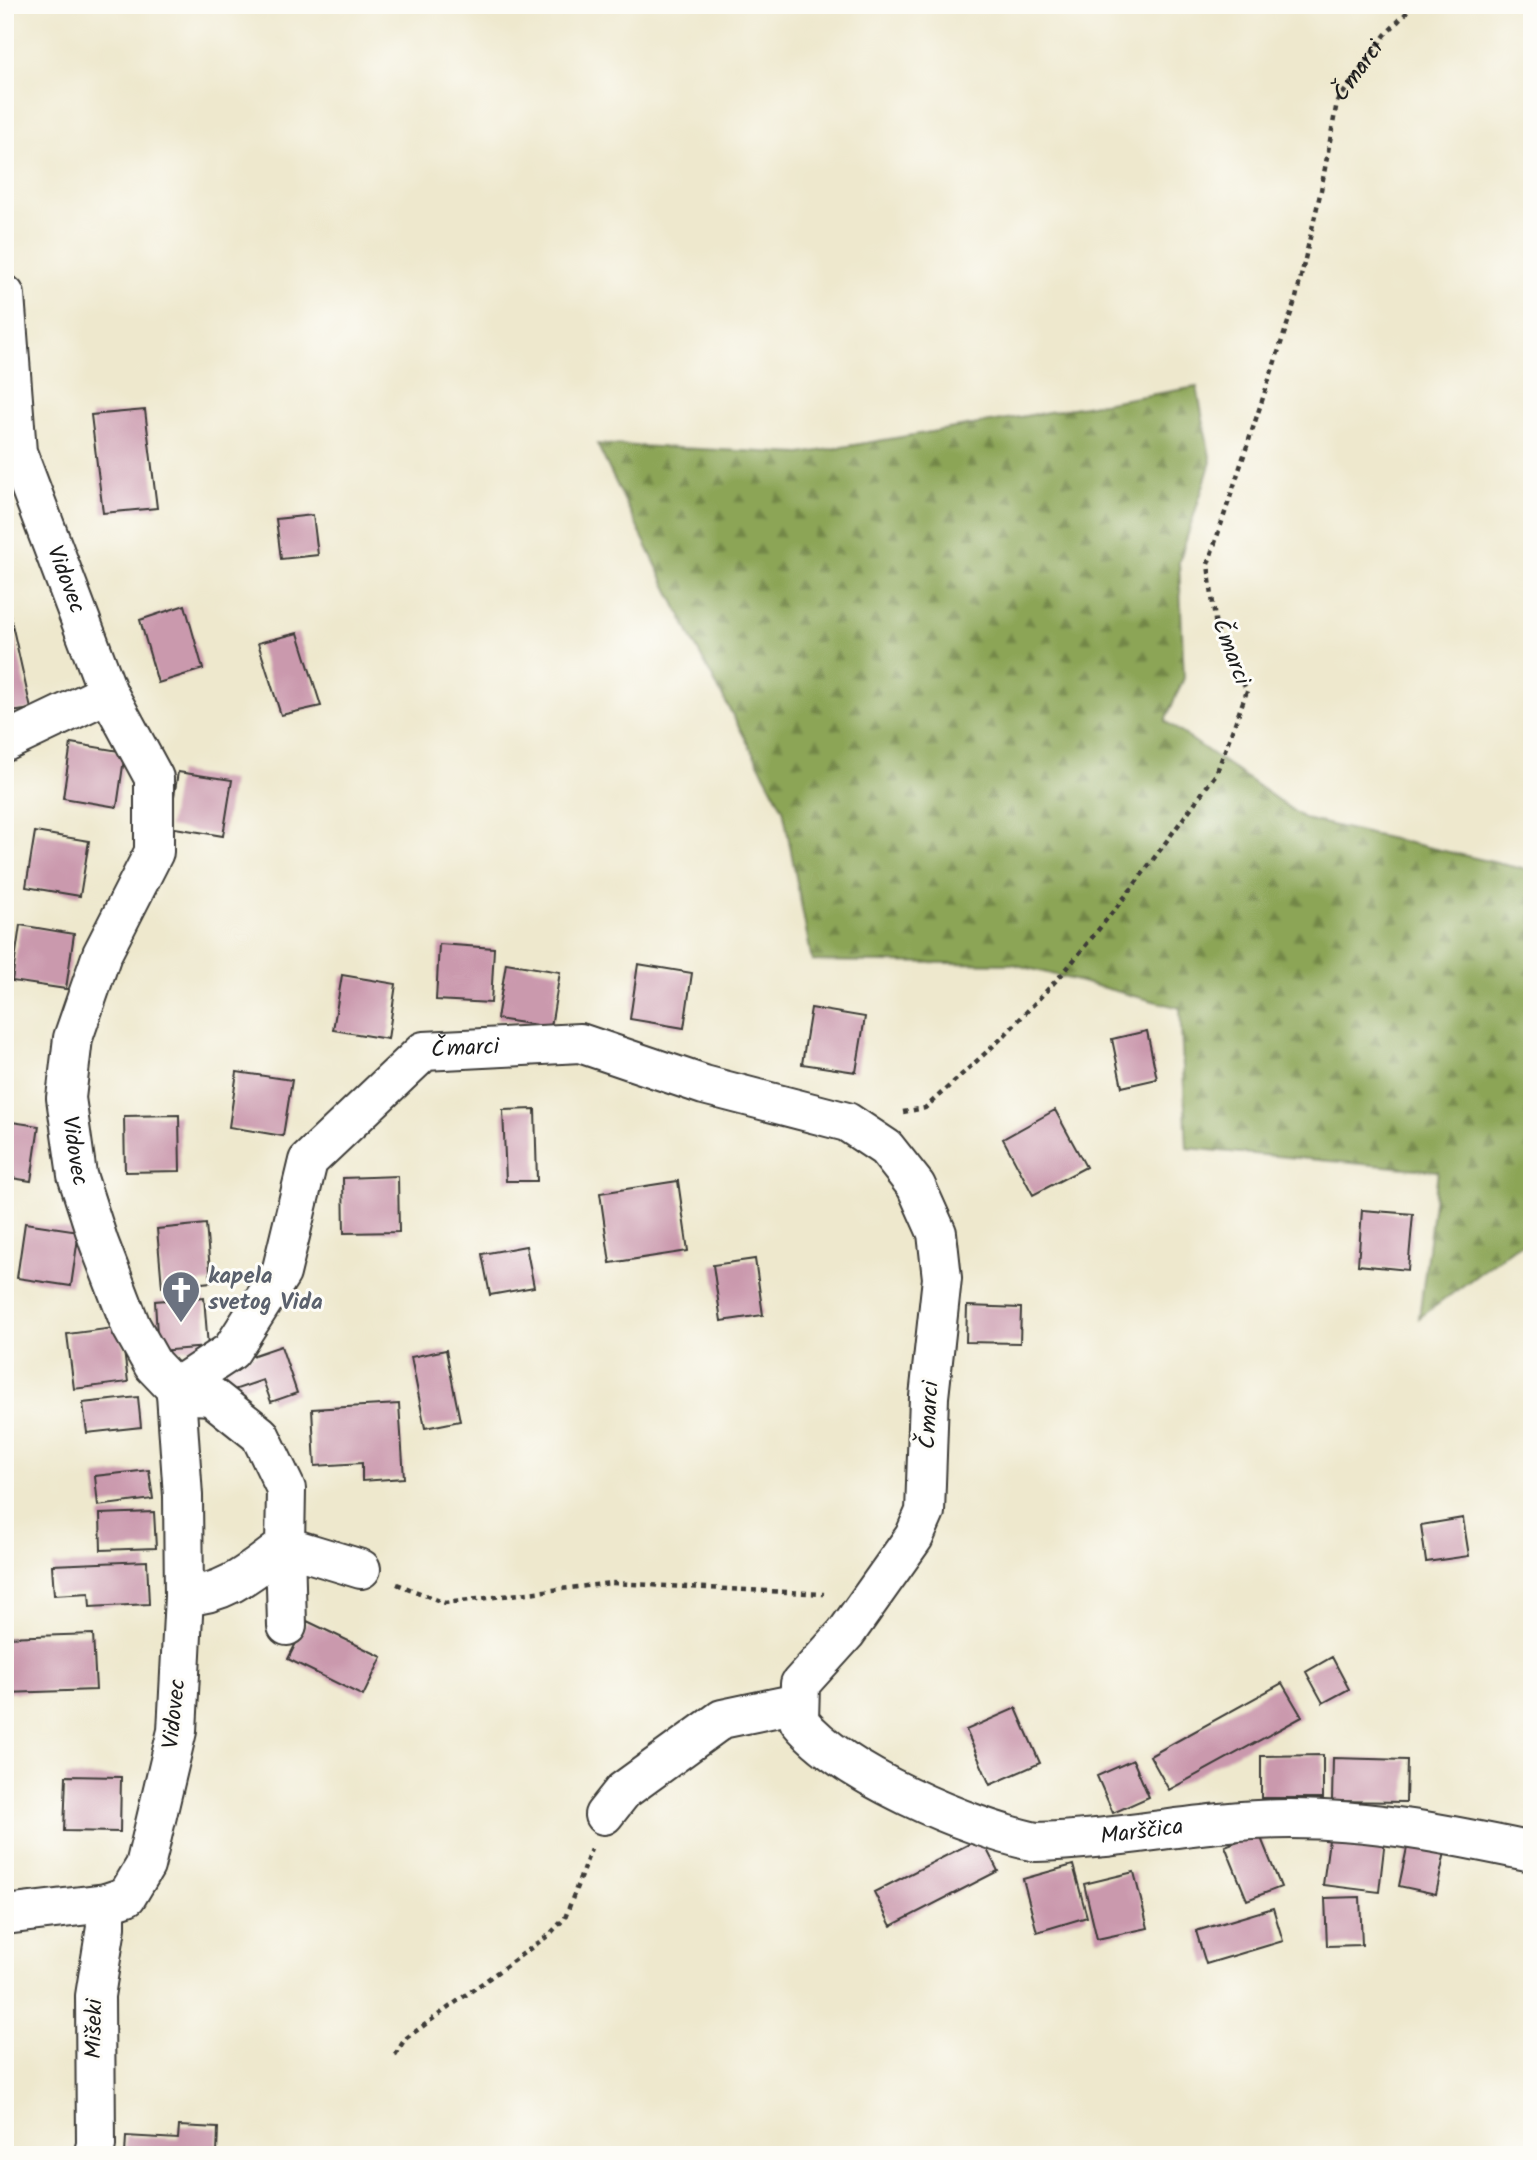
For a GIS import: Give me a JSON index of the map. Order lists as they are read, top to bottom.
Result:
{
  "streets": {
    "street": [
      "Čmarci",
      "Vidovec",
      "Marščica",
      "Mišeki"
    ]
  },
  "crossings": [
    ["Čmarci", "Vidovec"],
    ["Čmarci", "Marščica"],
    ["Vidovec", "Mišeki"]
  ],
  "places": {
    "church": ["kapela svetog Vida"]
  }
}
